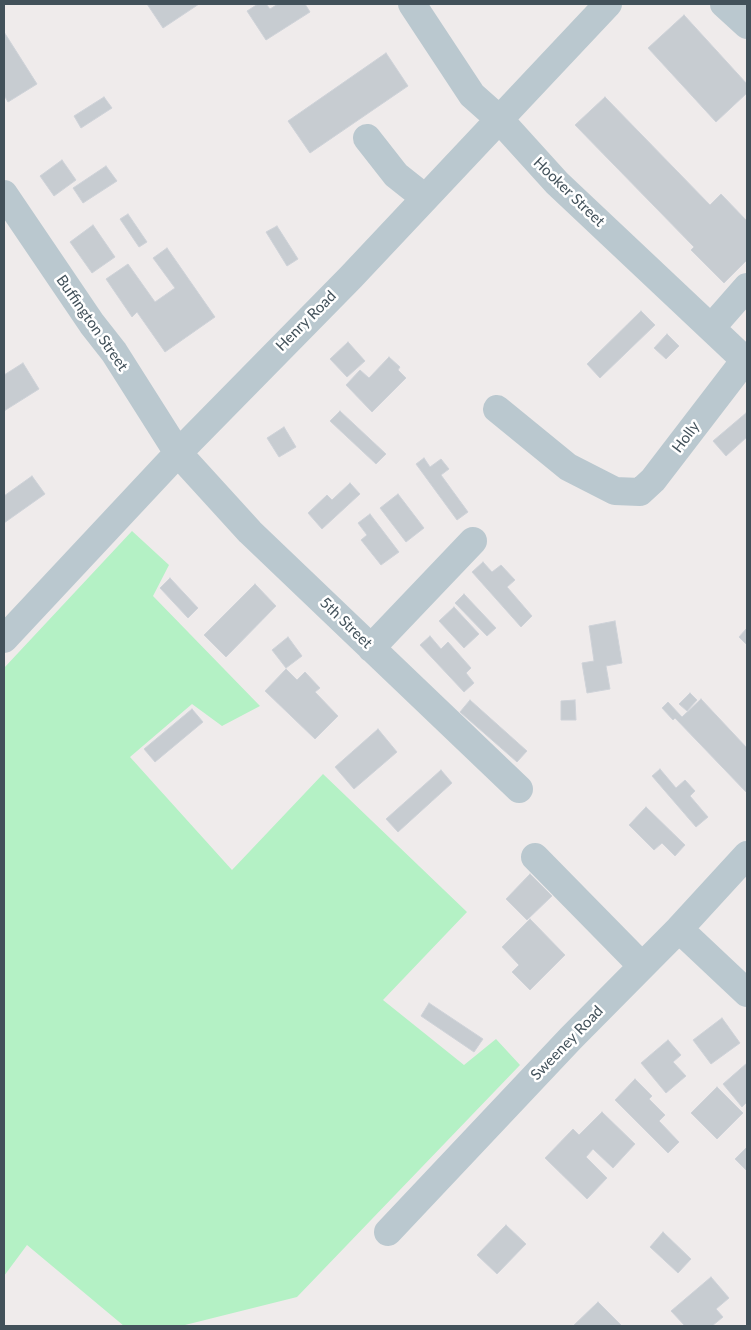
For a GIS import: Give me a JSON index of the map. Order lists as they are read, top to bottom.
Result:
{
  "streets": {
    "street": [
      "Hooker Street",
      "Henry Road",
      "Buffington Street",
      "Holly",
      "5th Street",
      "Sweeney Road"
    ]
  },
  "crossings": [
    ["Hooker Street", "Henry Road"],
    ["Hooker Street", "Holly"],
    ["Henry Road", "Buffington Street"],
    ["Henry Road", "5th Street"],
    ["Buffington Street", "5th Street"]
  ]
}
